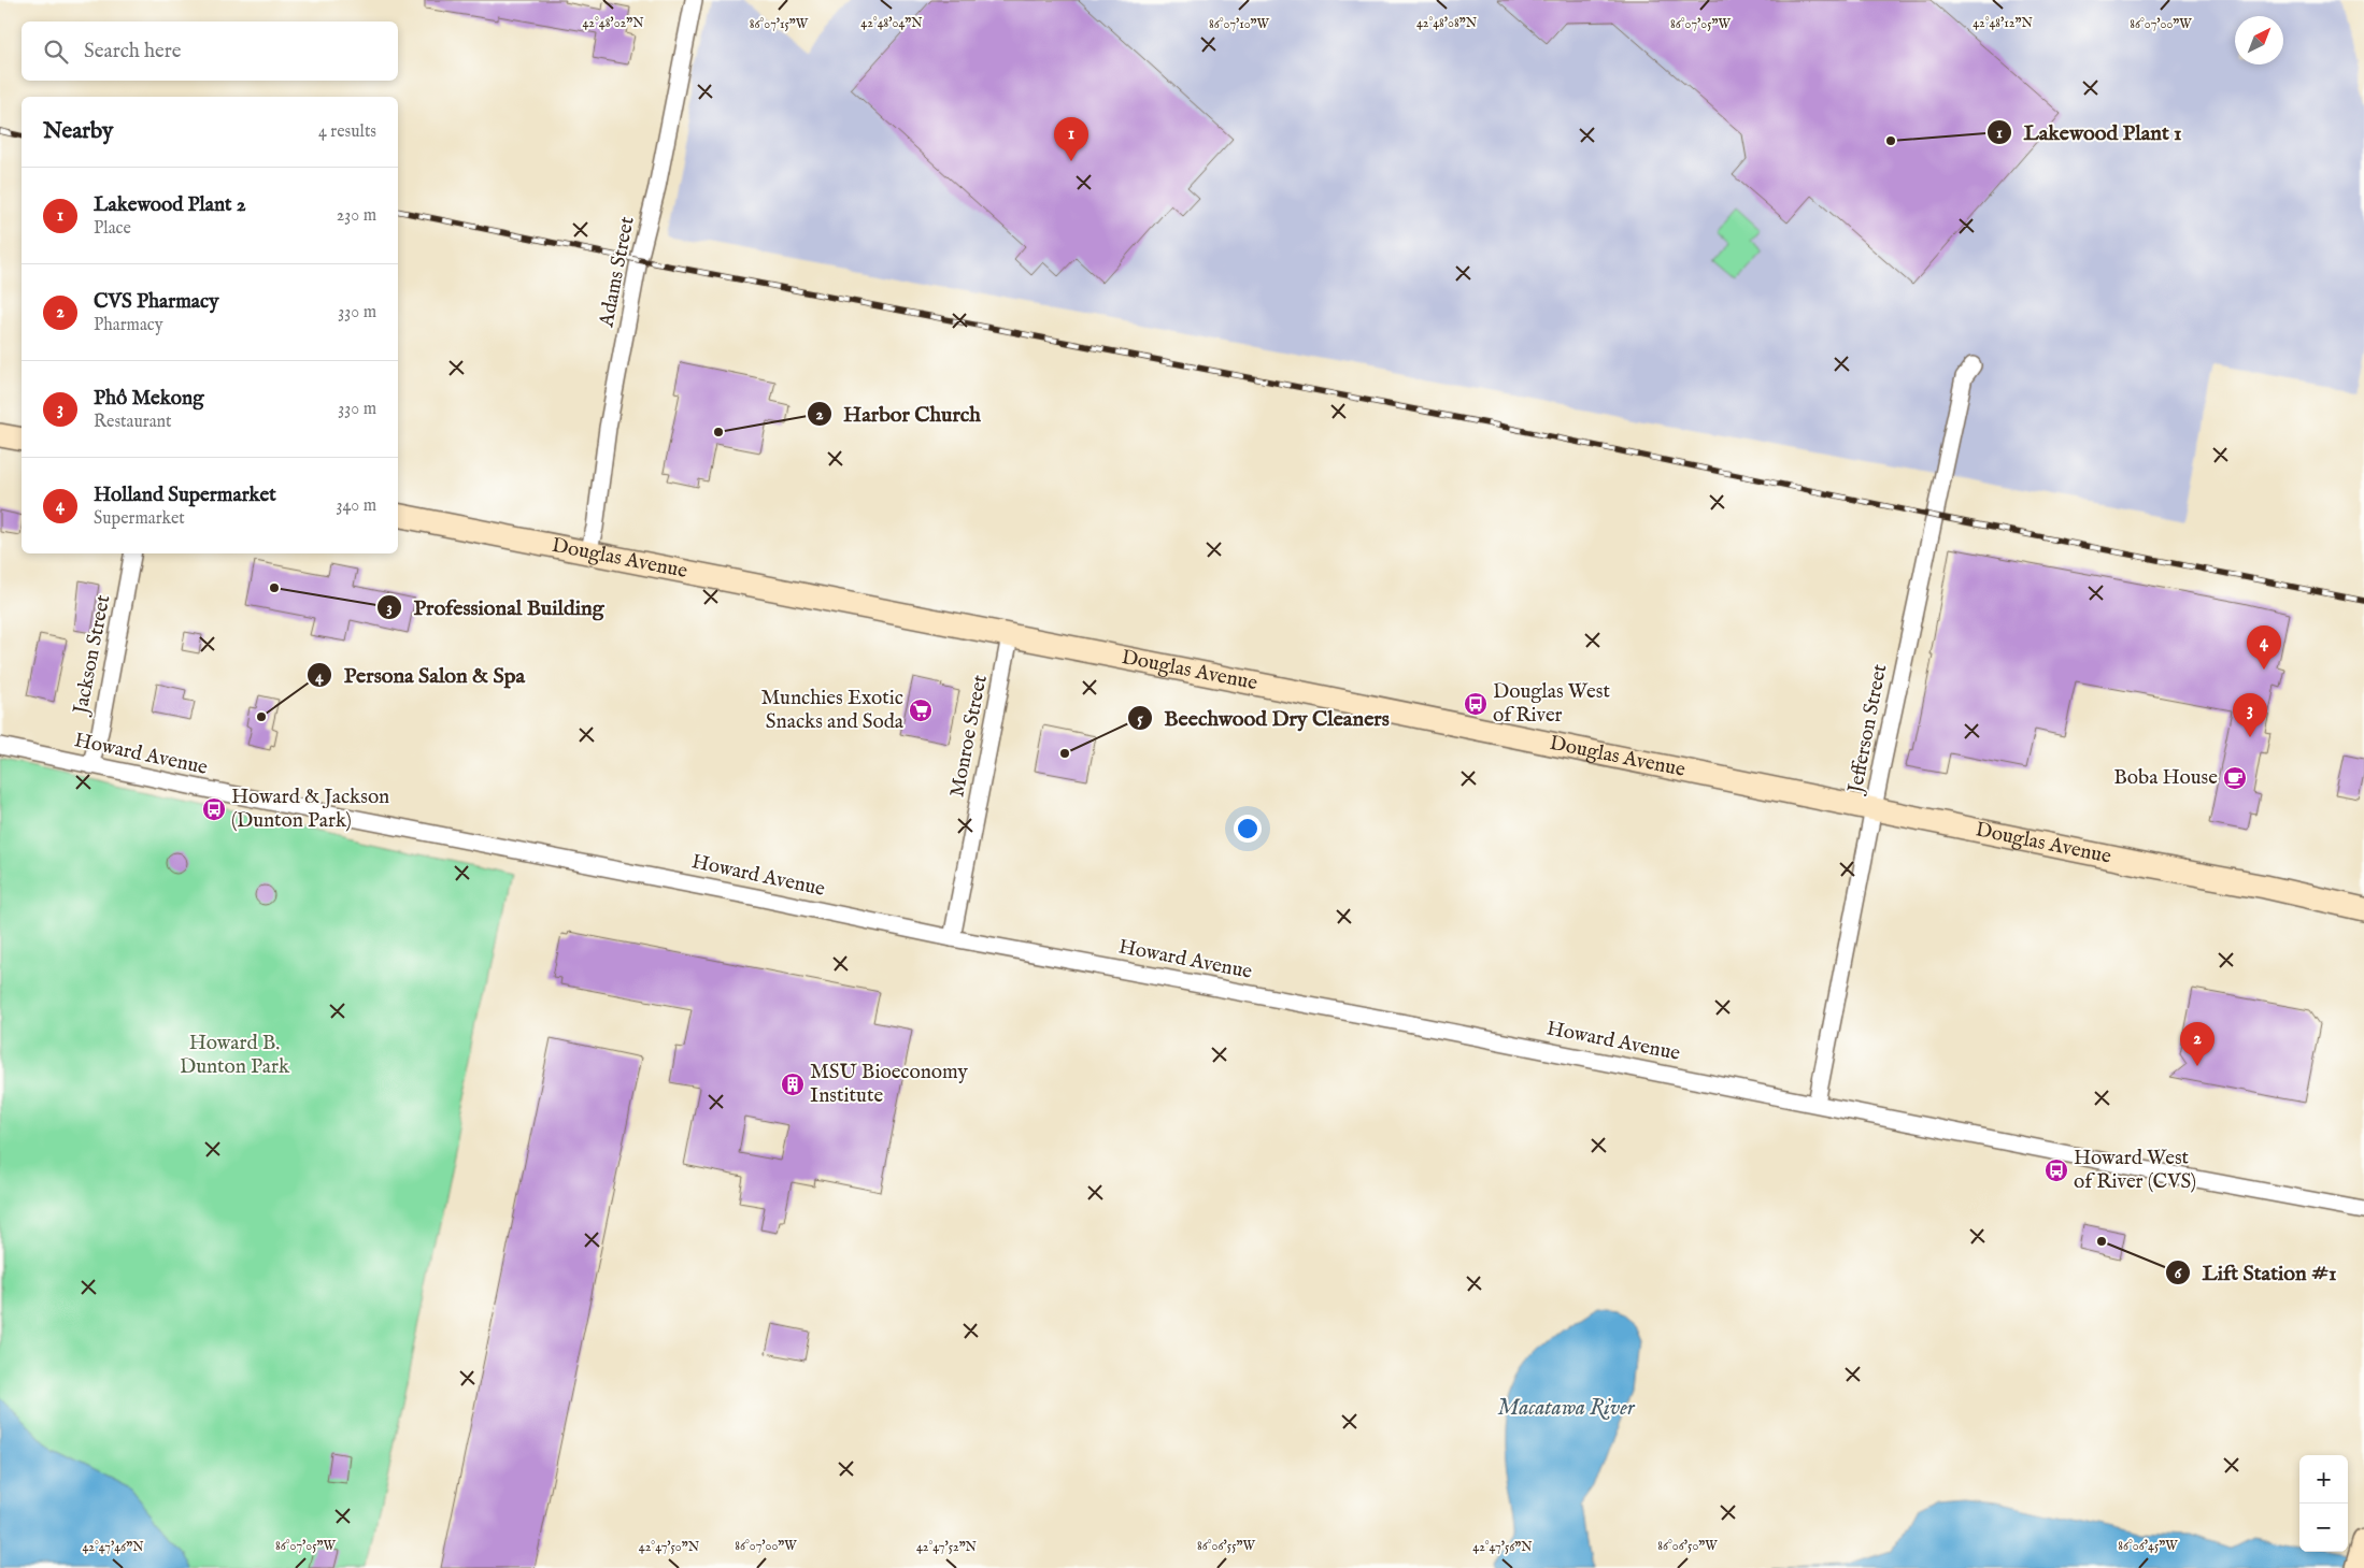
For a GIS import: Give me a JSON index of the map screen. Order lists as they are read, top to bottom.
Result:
{
  "streets": {
    "street": [
      "Adams Street",
      "Douglas Avenue",
      "Jackson Street",
      "Jefferson Street",
      "Monroe Street",
      "Howard Avenue"
    ]
  },
  "crossings": [
    ["Adams Street", "Douglas Avenue"],
    ["Douglas Avenue", "Jefferson Street"],
    ["Douglas Avenue", "Monroe Street"],
    ["Jackson Street", "Howard Avenue"],
    ["Jefferson Street", "Howard Avenue"],
    ["Monroe Street", "Howard Avenue"]
  ],
  "water": ["Macatawa River"],
  "parks": ["Howard B. Dunton Park"],
  "places": {
    "other": [
      "Lakewood Plant 1",
      "Harbor Church",
      "Professional Building",
      "Persona Salon & Spa",
      "Beechwood Dry Cleaners",
      "Lift Station #1"
    ],
    "bus stop": ["Douglas West of River", "Howard & Jackson (Dunton Park)", "Howard West of River (CVS)"],
    "supermarket": ["Munchies Exotic Snacks and Soda"],
    "cafe": ["Boba House"],
    "building": ["MSU Bioeconomy Institute"]
  },
  "north": "top right",
  "page": {
    "search": "Search here",
    "heading": ["Nearby", "4 results"],
    "pins": [
      "1",
      "4",
      "3",
      "2"
    ],
    "list": [
      {
        "mark": "1",
        "name": "Lakewood Plant 2",
        "note": "Place",
        "value": "230 m"
      },
      {
        "mark": "2",
        "name": "CVS Pharmacy",
        "note": "Pharmacy",
        "value": "330 m"
      },
      {
        "mark": "3",
        "name": "Phô Mekong",
        "note": "Restaurant",
        "value": "330 m"
      },
      {
        "mark": "4",
        "name": "Holland Supermarket",
        "note": "Supermarket",
        "value": "340 m"
      }
    ],
    "map_buttons": ["+", "−"]
  },
  "coordinates": [
    "42°48'04\"N",
    "42°48'08\"N",
    "42°48'02\"N",
    "42°48'12\"N",
    "86°07'15\"W",
    "86°07'10\"W",
    "86°07'05\"W",
    "86°07'00\"W",
    "86°06'55\"W",
    "86°06'50\"W",
    "86°06'45\"W",
    "42°47'46\"N",
    "42°47'50\"N",
    "42°47'52\"N",
    "42°47'56\"N"
  ]
}
